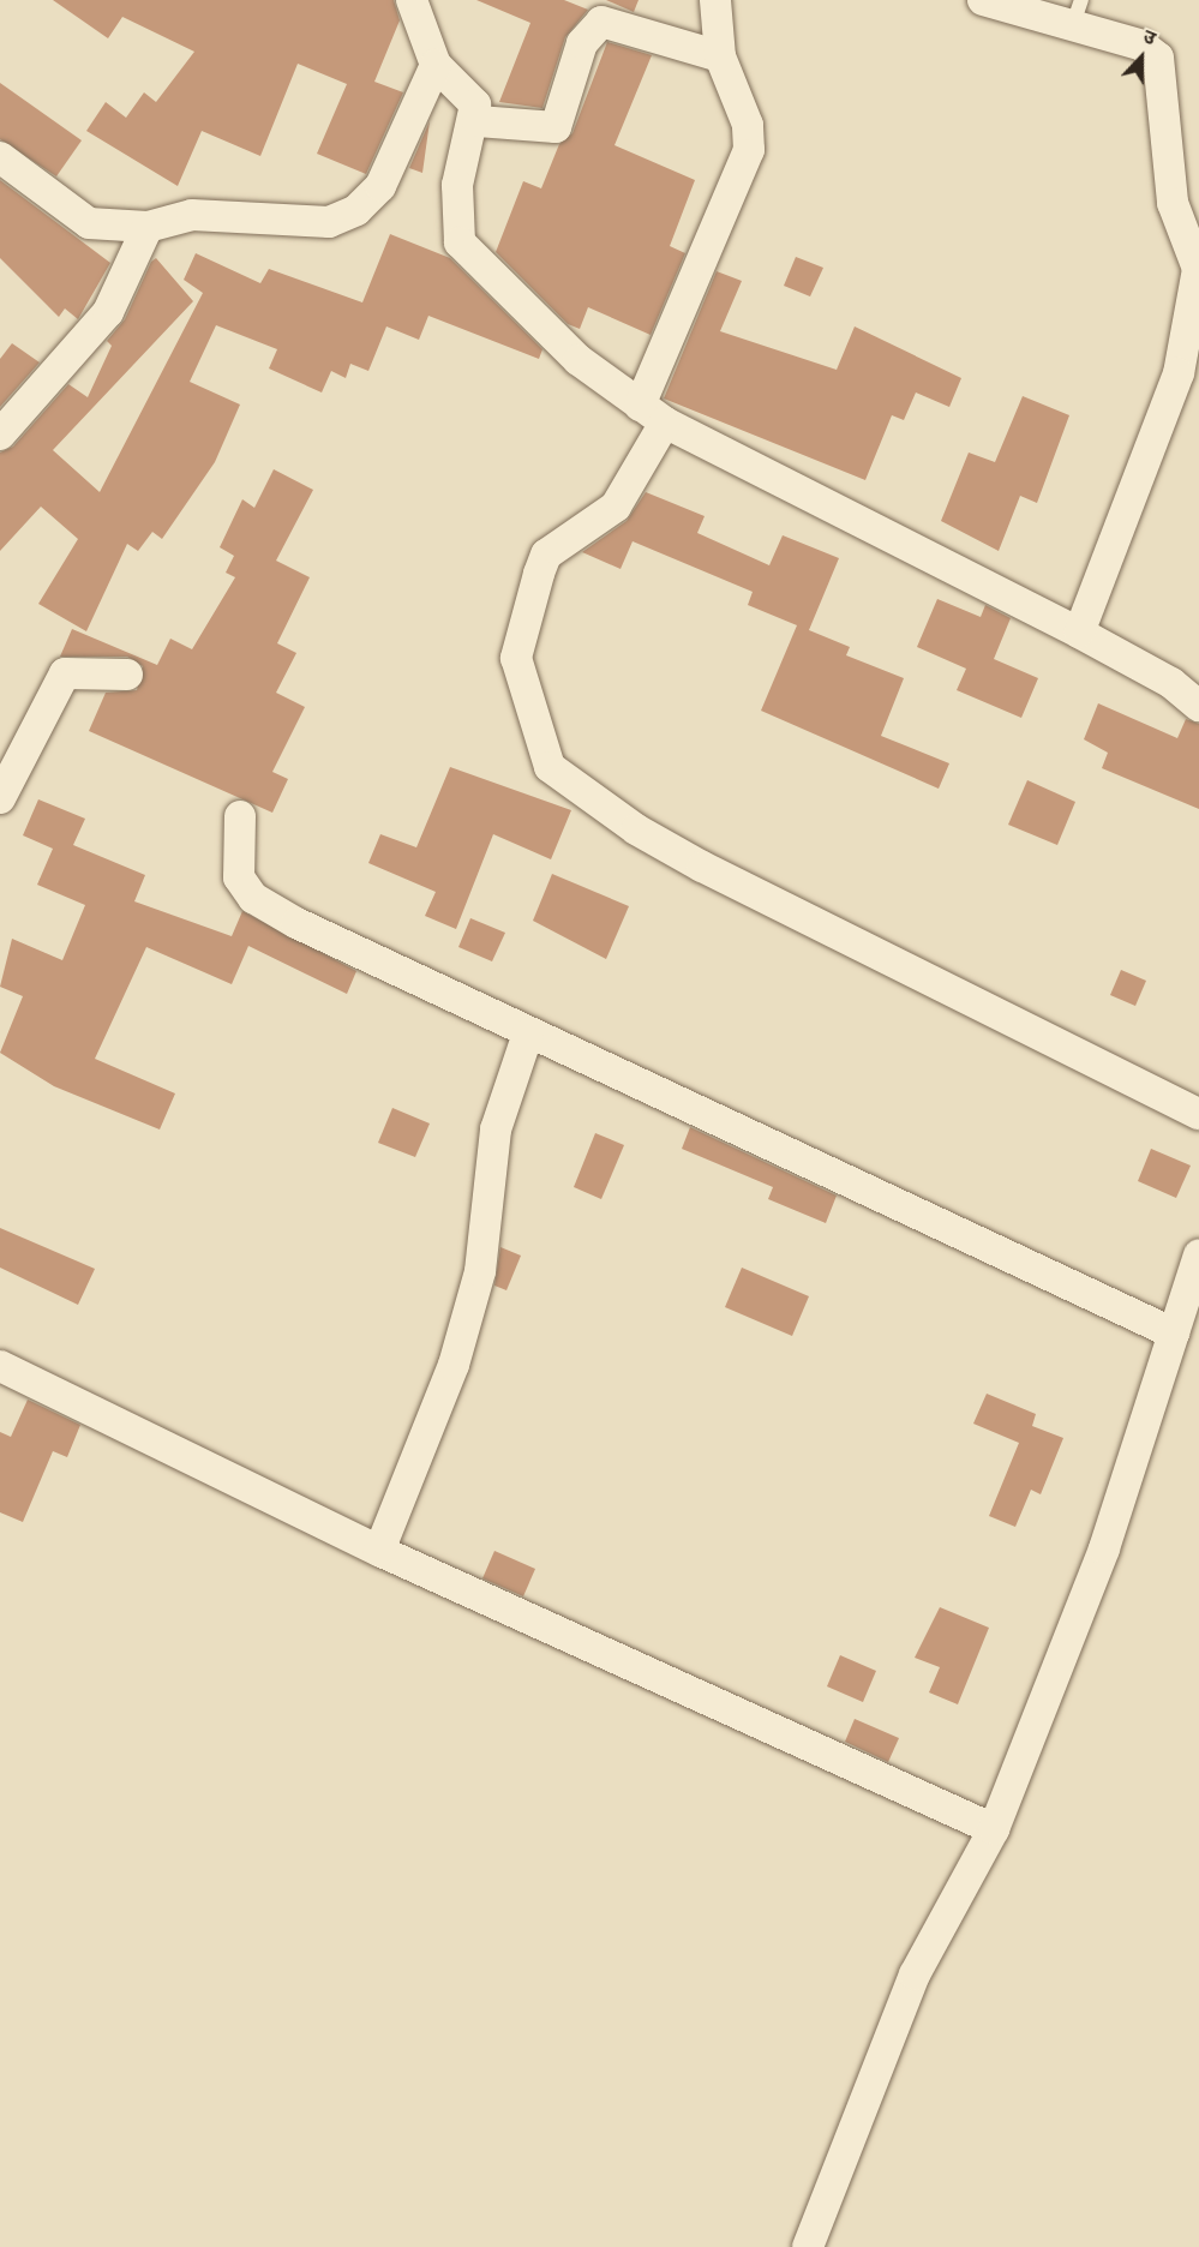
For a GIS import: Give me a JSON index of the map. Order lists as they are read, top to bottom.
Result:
{
  "north": "top"
}
